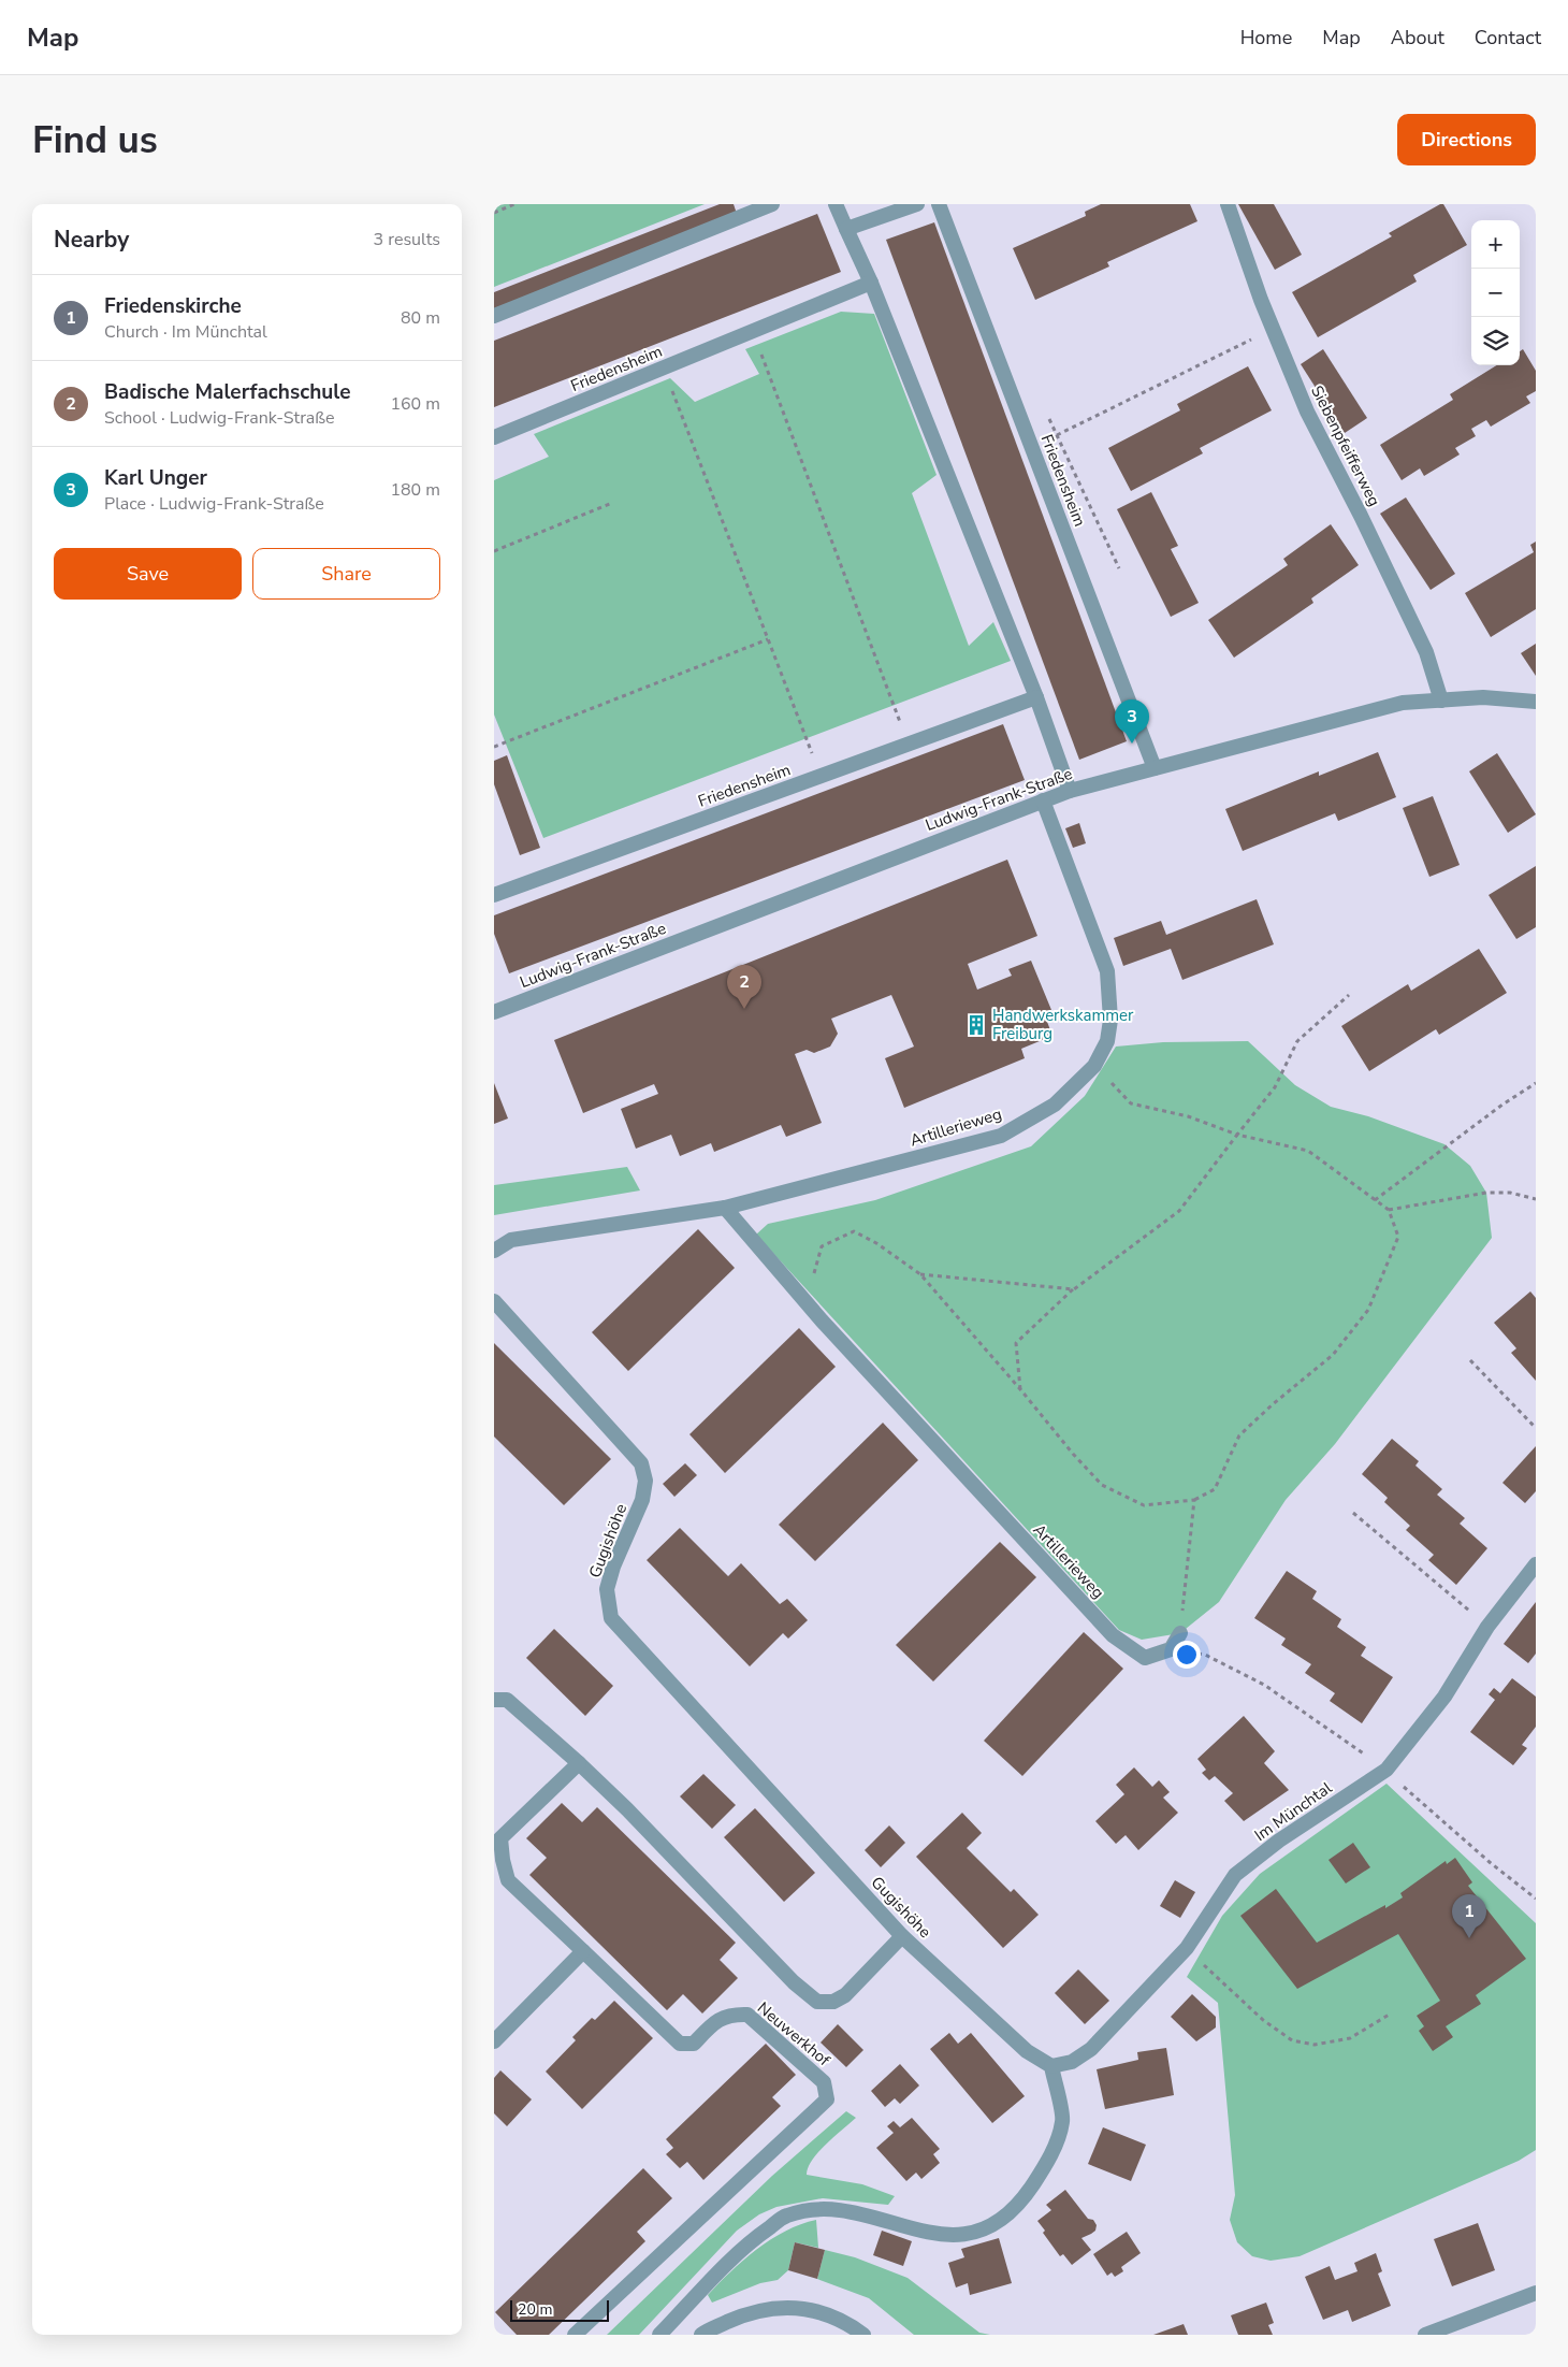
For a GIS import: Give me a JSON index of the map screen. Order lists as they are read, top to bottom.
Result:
{
  "streets": {
    "street": [
      "Friedensheim",
      "Siebenpfeifferweg",
      "Ludwig-Frank-Straße",
      "Artillerieweg",
      "Gugishöhe",
      "Im Münchtal",
      "Neuwerkhof"
    ]
  },
  "crossings": [
    ["Friedensheim", "Ludwig-Frank-Straße"],
    ["Siebenpfeifferweg", "Ludwig-Frank-Straße"],
    ["Ludwig-Frank-Straße", "Artillerieweg"],
    ["Gugishöhe", "Im Münchtal"]
  ],
  "places": {
    "building": ["Handwerkskammer Freiburg"]
  },
  "scale_bar": "20 m",
  "page": {
    "header": "Map",
    "nav": [
      "Home",
      "Map",
      "About",
      "Contact"
    ],
    "buttons": [
      "Directions",
      ["Save", "Share"]
    ],
    "title": "Find us",
    "heading": ["Nearby", "3 results"],
    "map_buttons": ["+", "−"],
    "list": [
      {
        "mark": "1",
        "name": "Friedenskirche",
        "note": "Church · Im Münchtal",
        "value": "80 m"
      },
      {
        "mark": "2",
        "name": "Badische Malerfachschule",
        "note": "School · Ludwig-Frank-Straße",
        "value": "160 m"
      },
      {
        "mark": "3",
        "name": "Karl Unger",
        "note": "Place · Ludwig-Frank-Straße",
        "value": "180 m"
      }
    ],
    "pins": ["3", "2", "1"],
    "scale": "20 m"
  }
}
